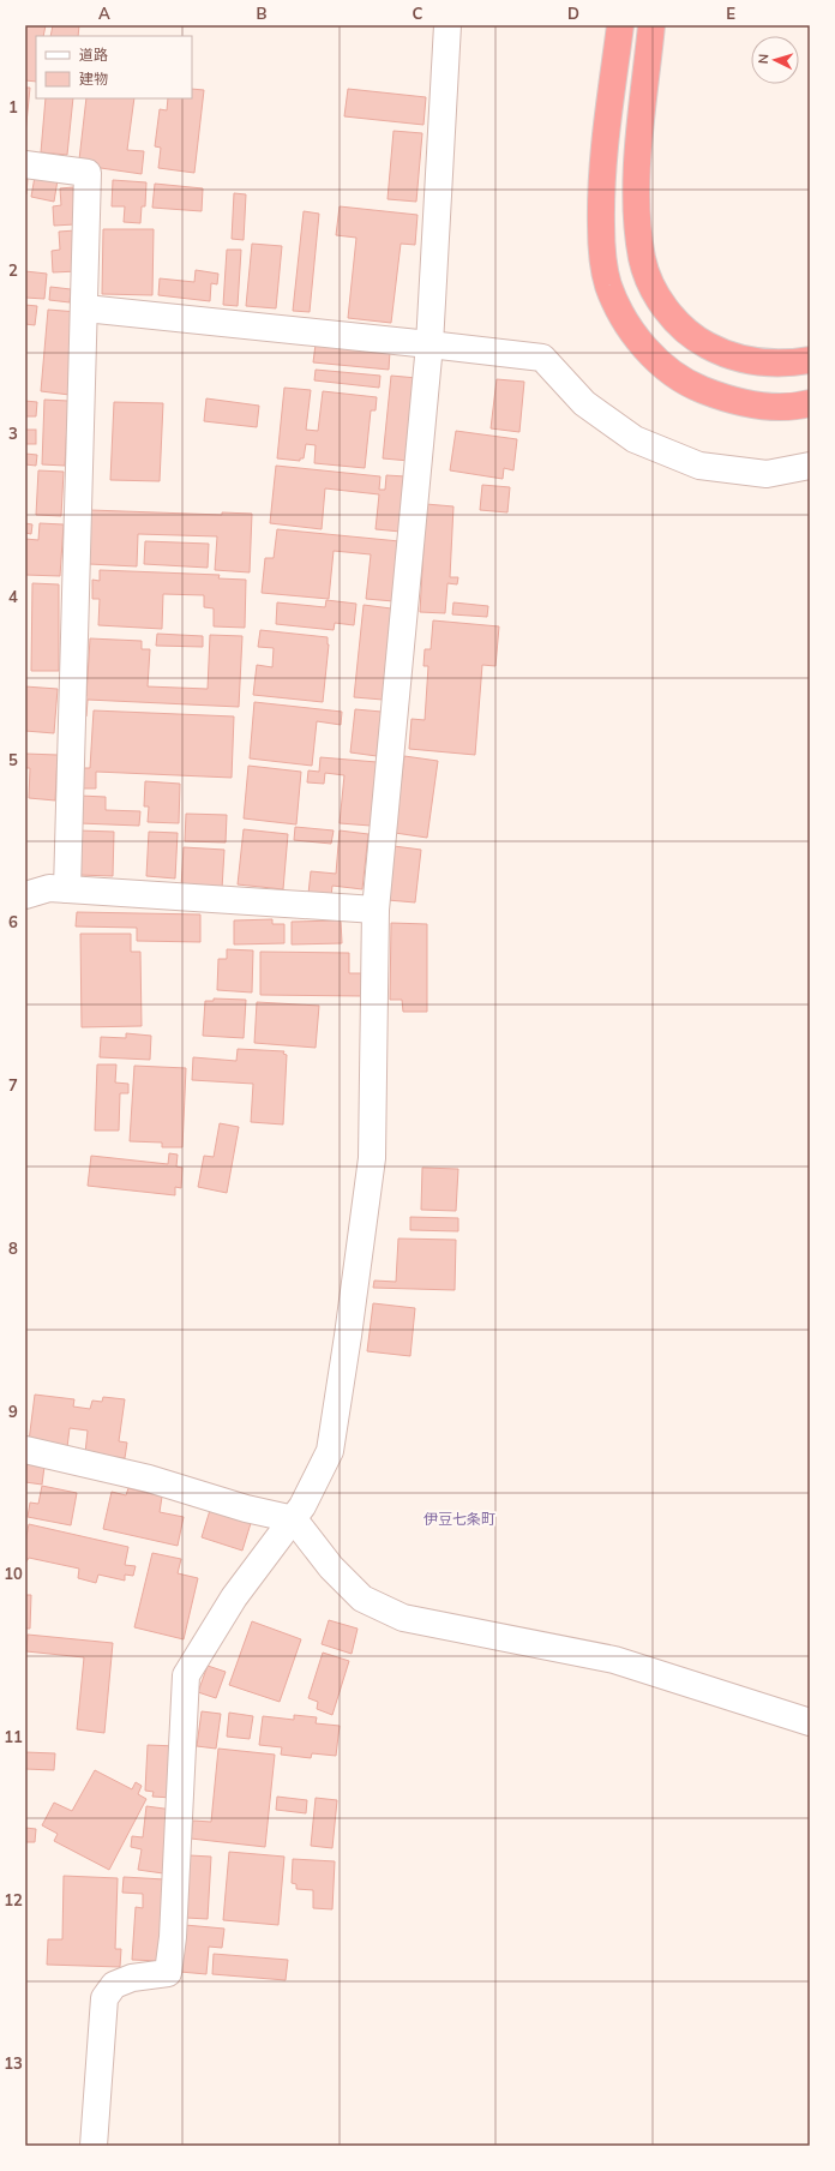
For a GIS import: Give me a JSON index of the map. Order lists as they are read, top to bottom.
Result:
{
  "districts": ["伊豆七条町"],
  "legend": ["道路", "建物"],
  "north": "left",
  "grid": {
    "columns": [
      "A",
      "B",
      "C",
      "D",
      "E"
    ],
    "rows": [
      "1",
      "2",
      "3",
      "4",
      "5",
      "6",
      "7",
      "8",
      "9",
      "10",
      "11",
      "12",
      "13"
    ]
  }
}
